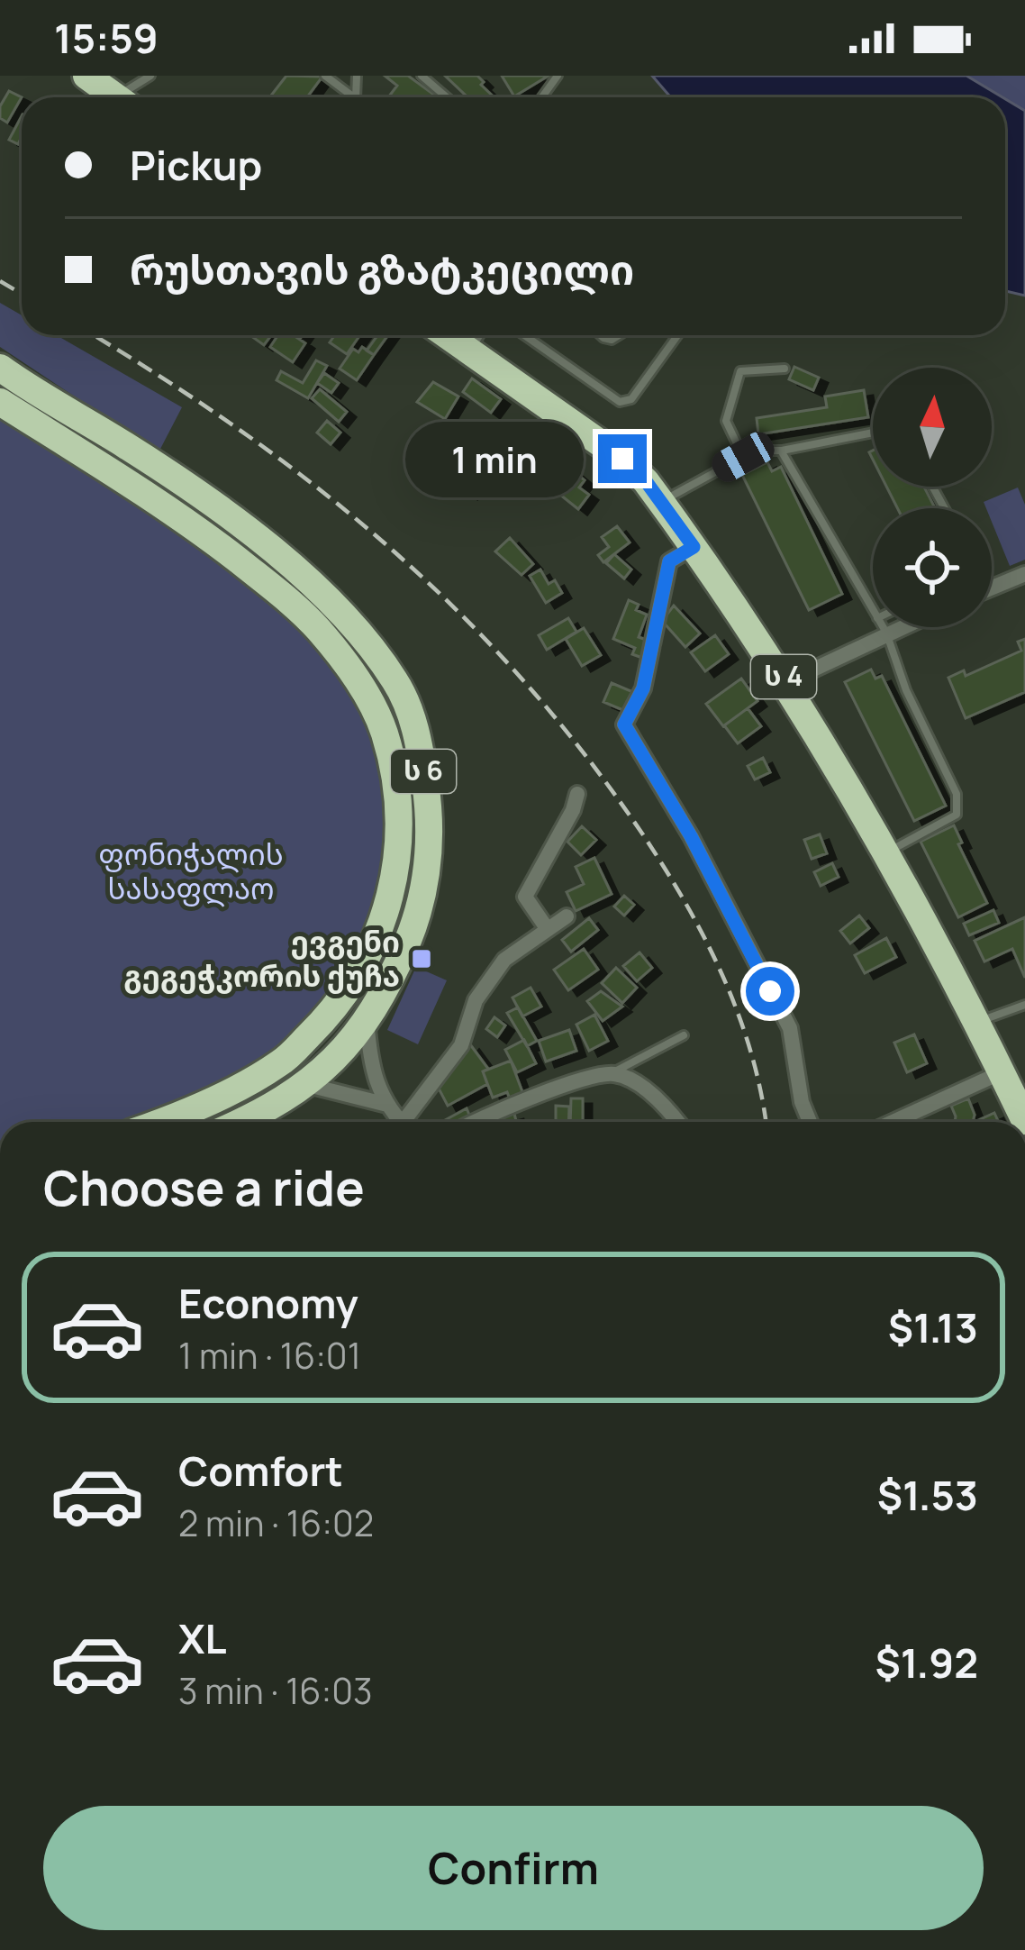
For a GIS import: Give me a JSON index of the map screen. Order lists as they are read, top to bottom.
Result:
{
  "streets": {
    "highway": ["ს 4", "ს 6"]
  },
  "parks": ["ფონიჭალის სასაფლაო"],
  "places": {
    "transit": ["ევგენი გეგეჭკორის ქუჩა"]
  },
  "north": "top",
  "page": {
    "status": "15:59",
    "banner": ["Pickup", "რუსთავის გზატკეცილი"],
    "bubble": "1 min",
    "heading": "Choose a ride",
    "list": [
      {
        "name": "Economy",
        "note": "1 min · 16:01",
        "value": "$1.13"
      },
      {
        "name": "Comfort",
        "note": "2 min · 16:02",
        "value": "$1.53"
      },
      {
        "name": "XL",
        "note": "3 min · 16:03",
        "value": "$1.92"
      }
    ],
    "buttons": "Confirm"
  }
}
